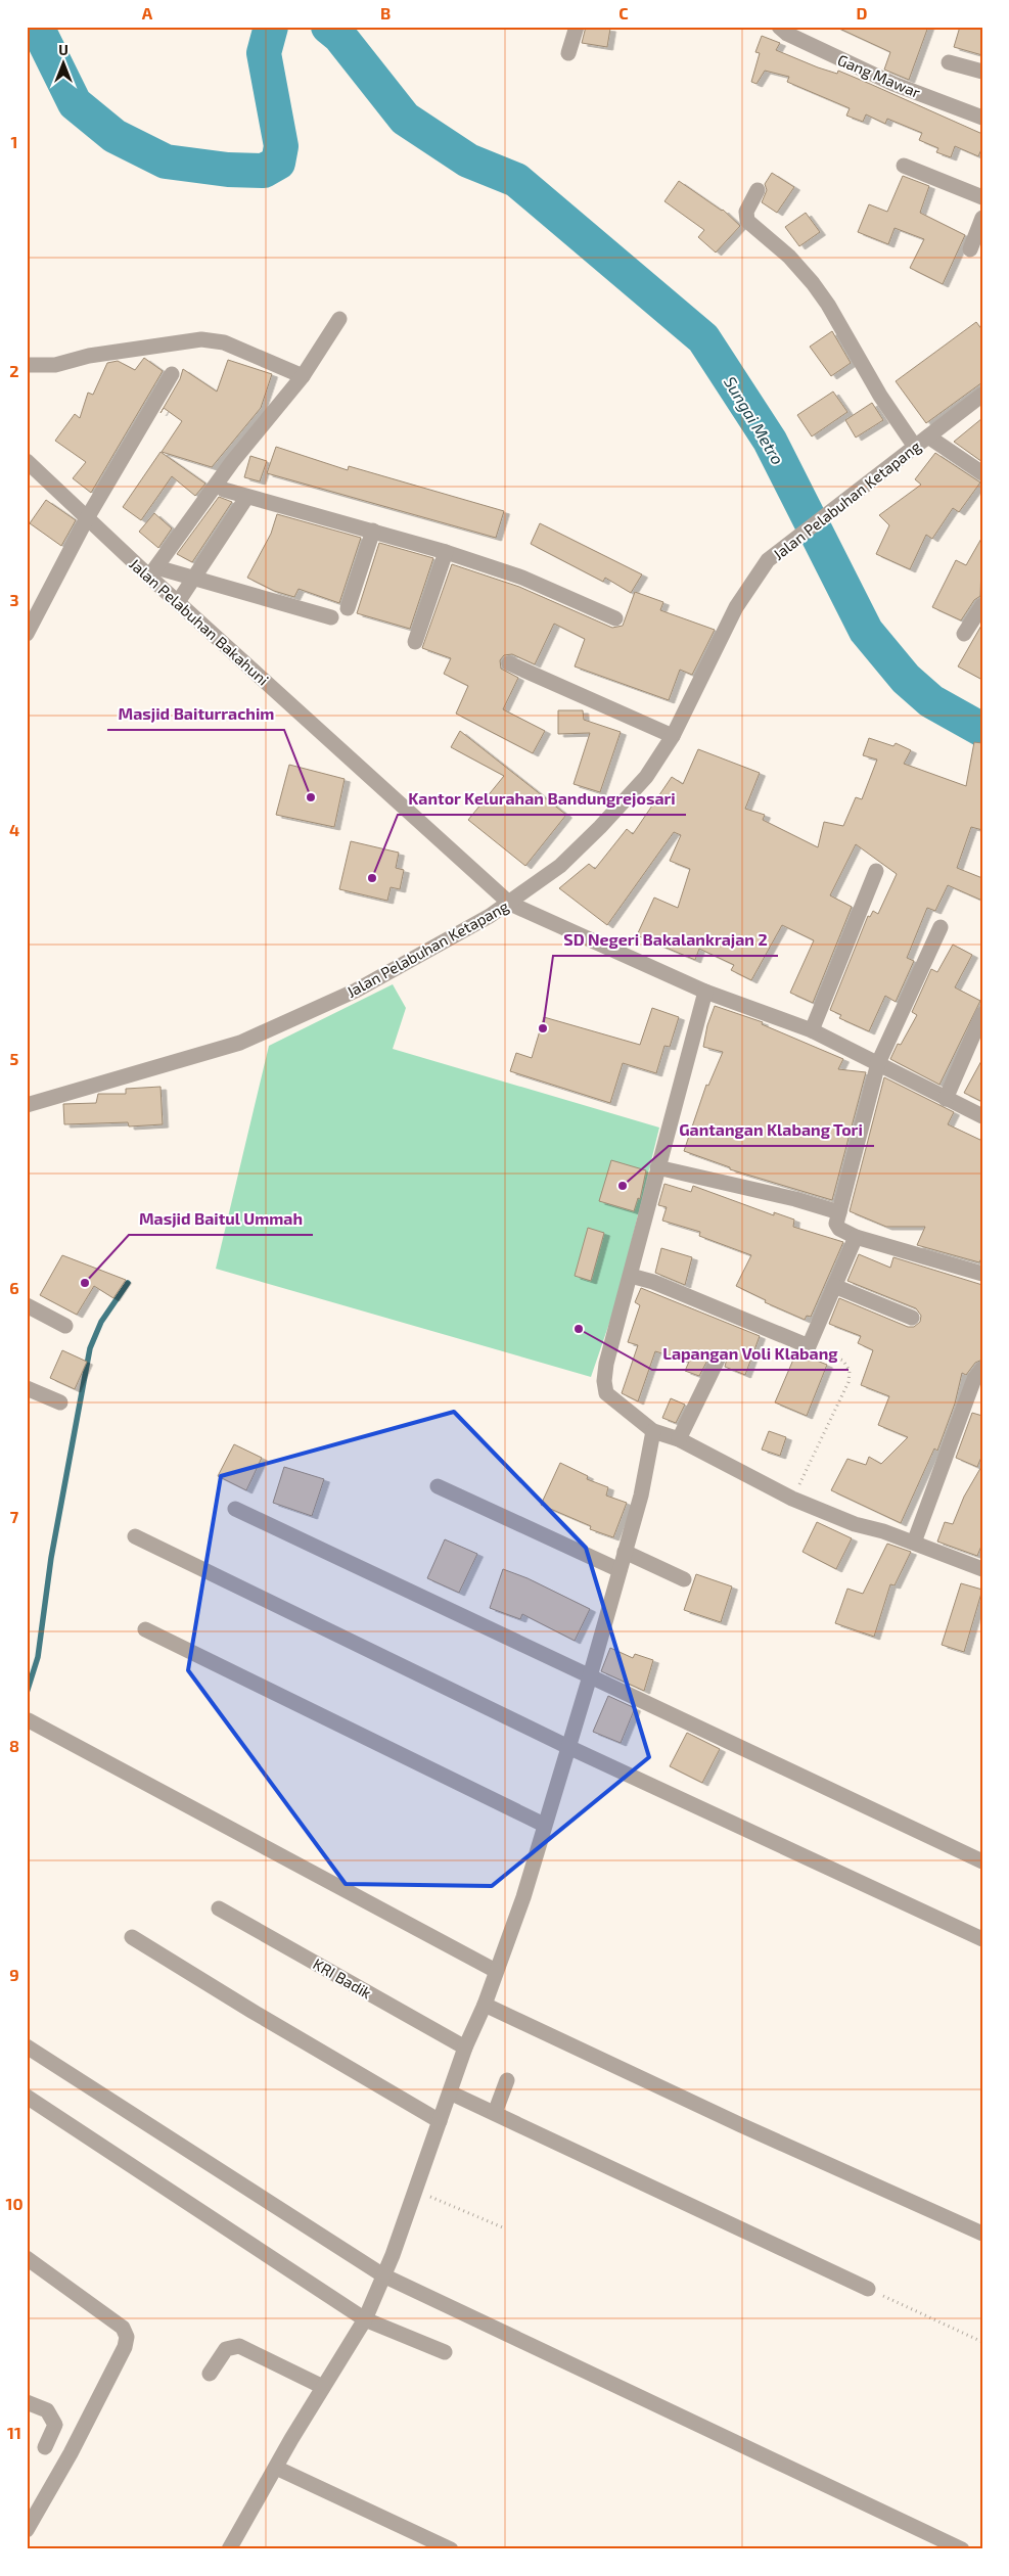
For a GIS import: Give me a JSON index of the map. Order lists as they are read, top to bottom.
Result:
{
  "streets": {
    "street": [
      "Gang Mawar",
      "Jalan Pelabuhan Ketapang",
      "Jalan Pelabuhan Bakahuni",
      "KRI Badik"
    ]
  },
  "crossings": [
    ["Jalan Pelabuhan Ketapang", "Jalan Pelabuhan Bakahuni"]
  ],
  "water": ["Sungai Metro"],
  "places": [
    "Masjid Baiturrachim",
    "Kantor Kelurahan Bandungrejosari",
    "SD Negeri Bakalankrajan 2",
    "Gantangan Klabang Tori",
    "Masjid Baitul Ummah",
    "Lapangan Voli Klabang"
  ],
  "north": "top",
  "grid": {
    "columns": [
      "A",
      "B",
      "C",
      "D"
    ],
    "rows": [
      "1",
      "2",
      "3",
      "4",
      "5",
      "6",
      "7",
      "8",
      "9",
      "10",
      "11"
    ]
  }
}
